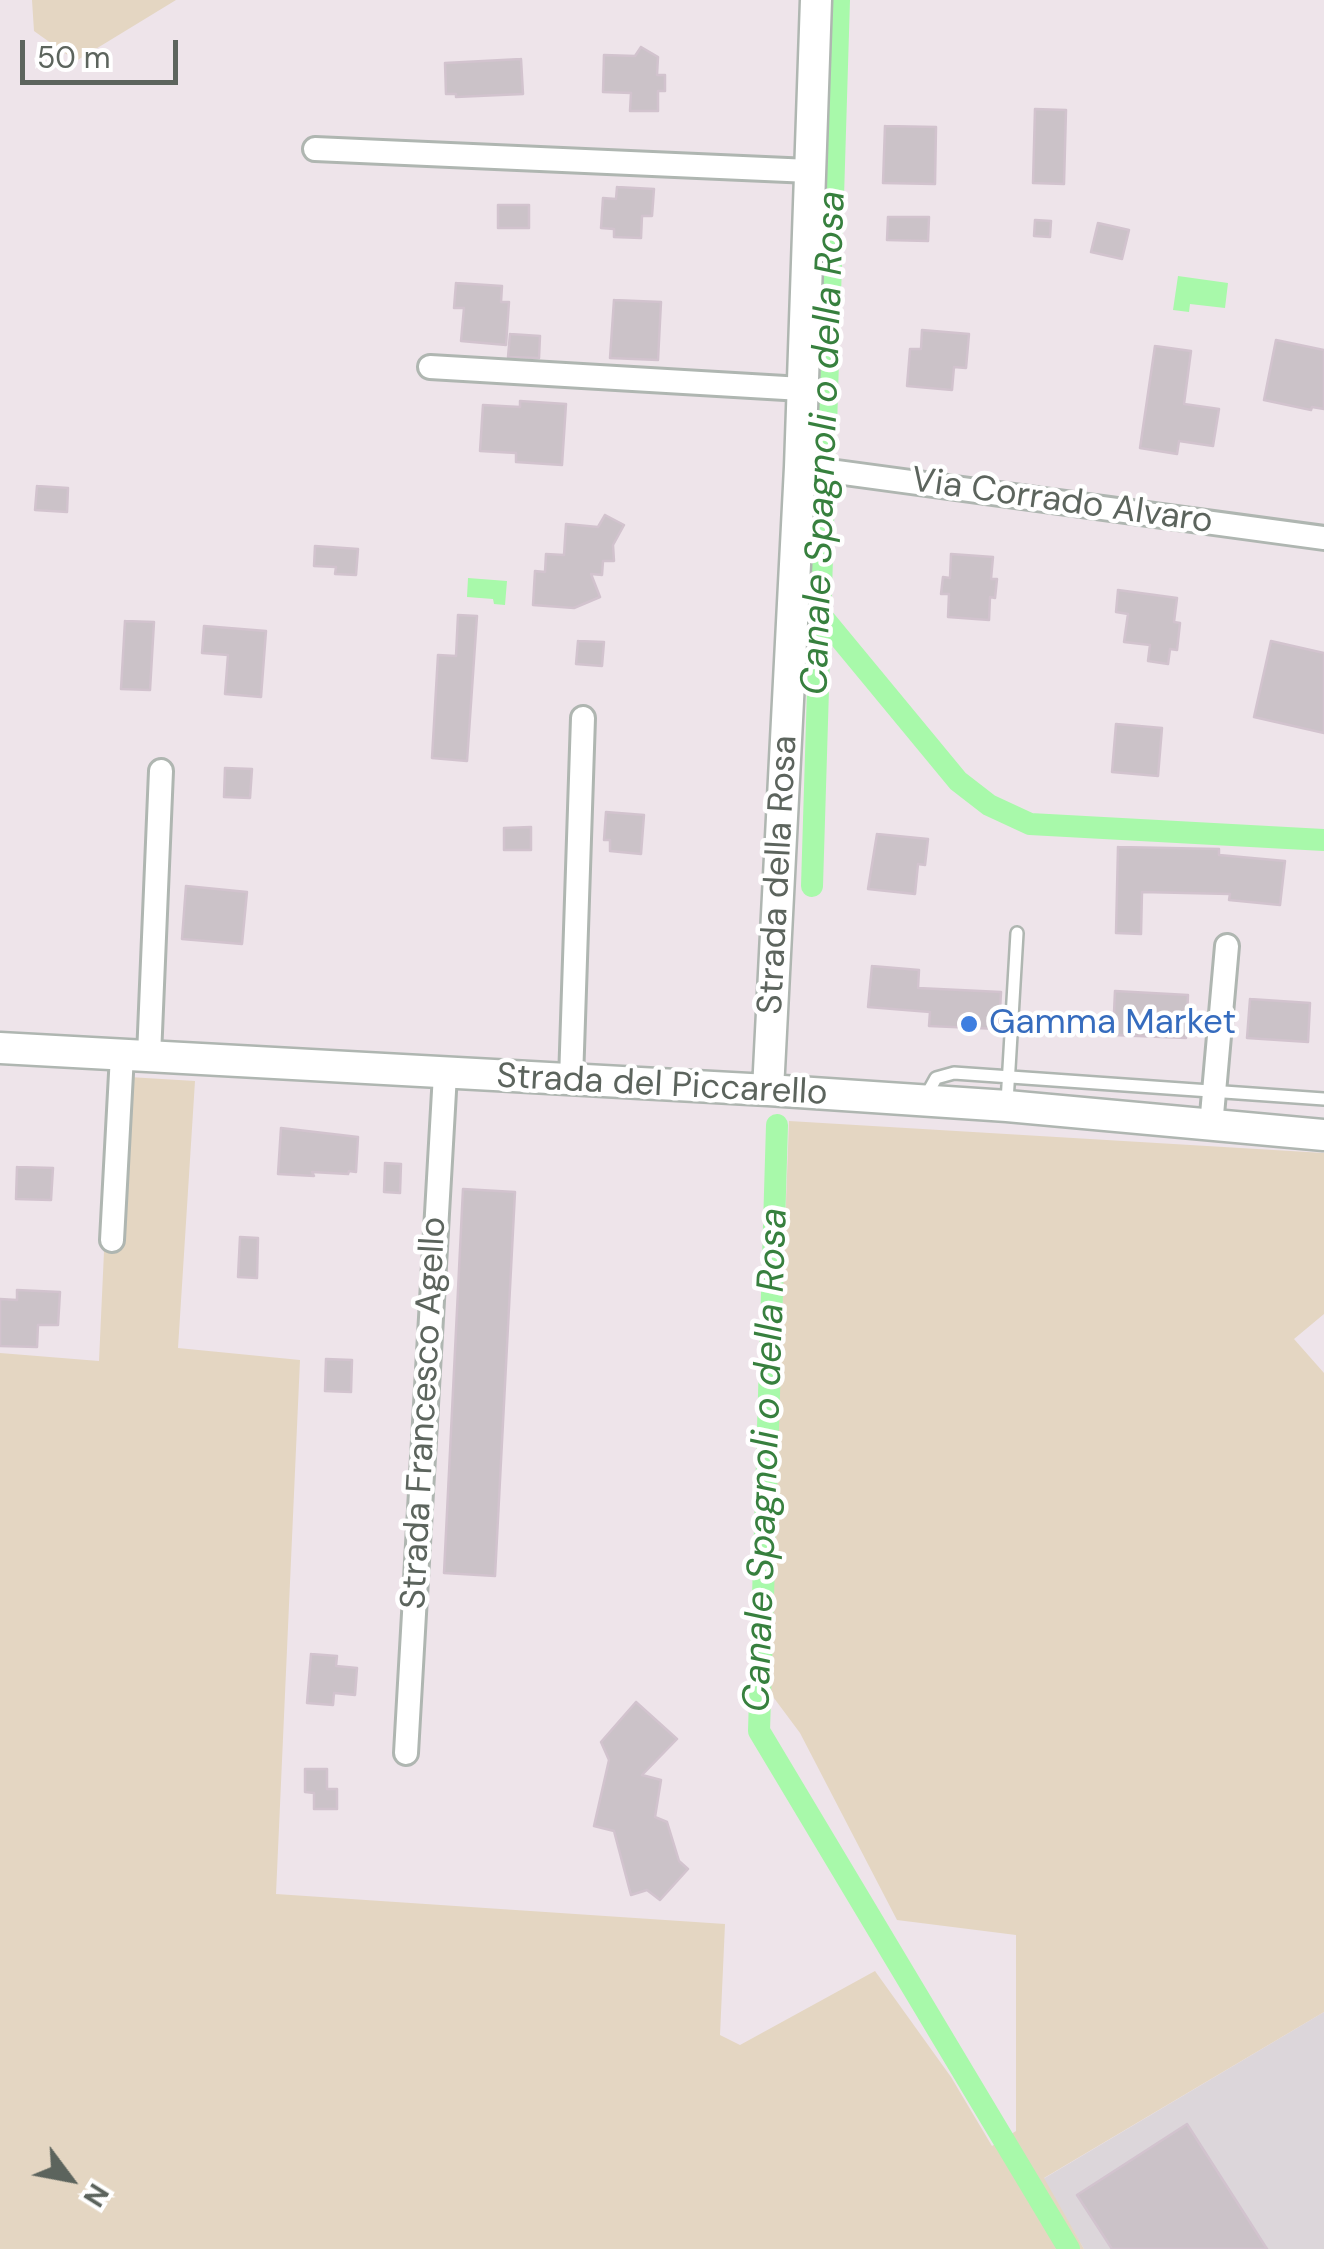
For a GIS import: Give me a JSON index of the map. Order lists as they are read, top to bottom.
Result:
{
  "streets": {
    "street": [
      "Via Corrado Alvaro",
      "Strada della Rosa",
      "Strada del Piccarello",
      "Strada Francesco Agello"
    ]
  },
  "crossings": [
    ["Via Corrado Alvaro", "Strada della Rosa"],
    ["Strada della Rosa", "Strada del Piccarello"],
    ["Strada del Piccarello", "Strada Francesco Agello"]
  ],
  "water": ["Canale Spagnoli o della Rosa"],
  "places": ["Gamma Market"],
  "scale_bar": "50 m",
  "north": "bottom right"
}
